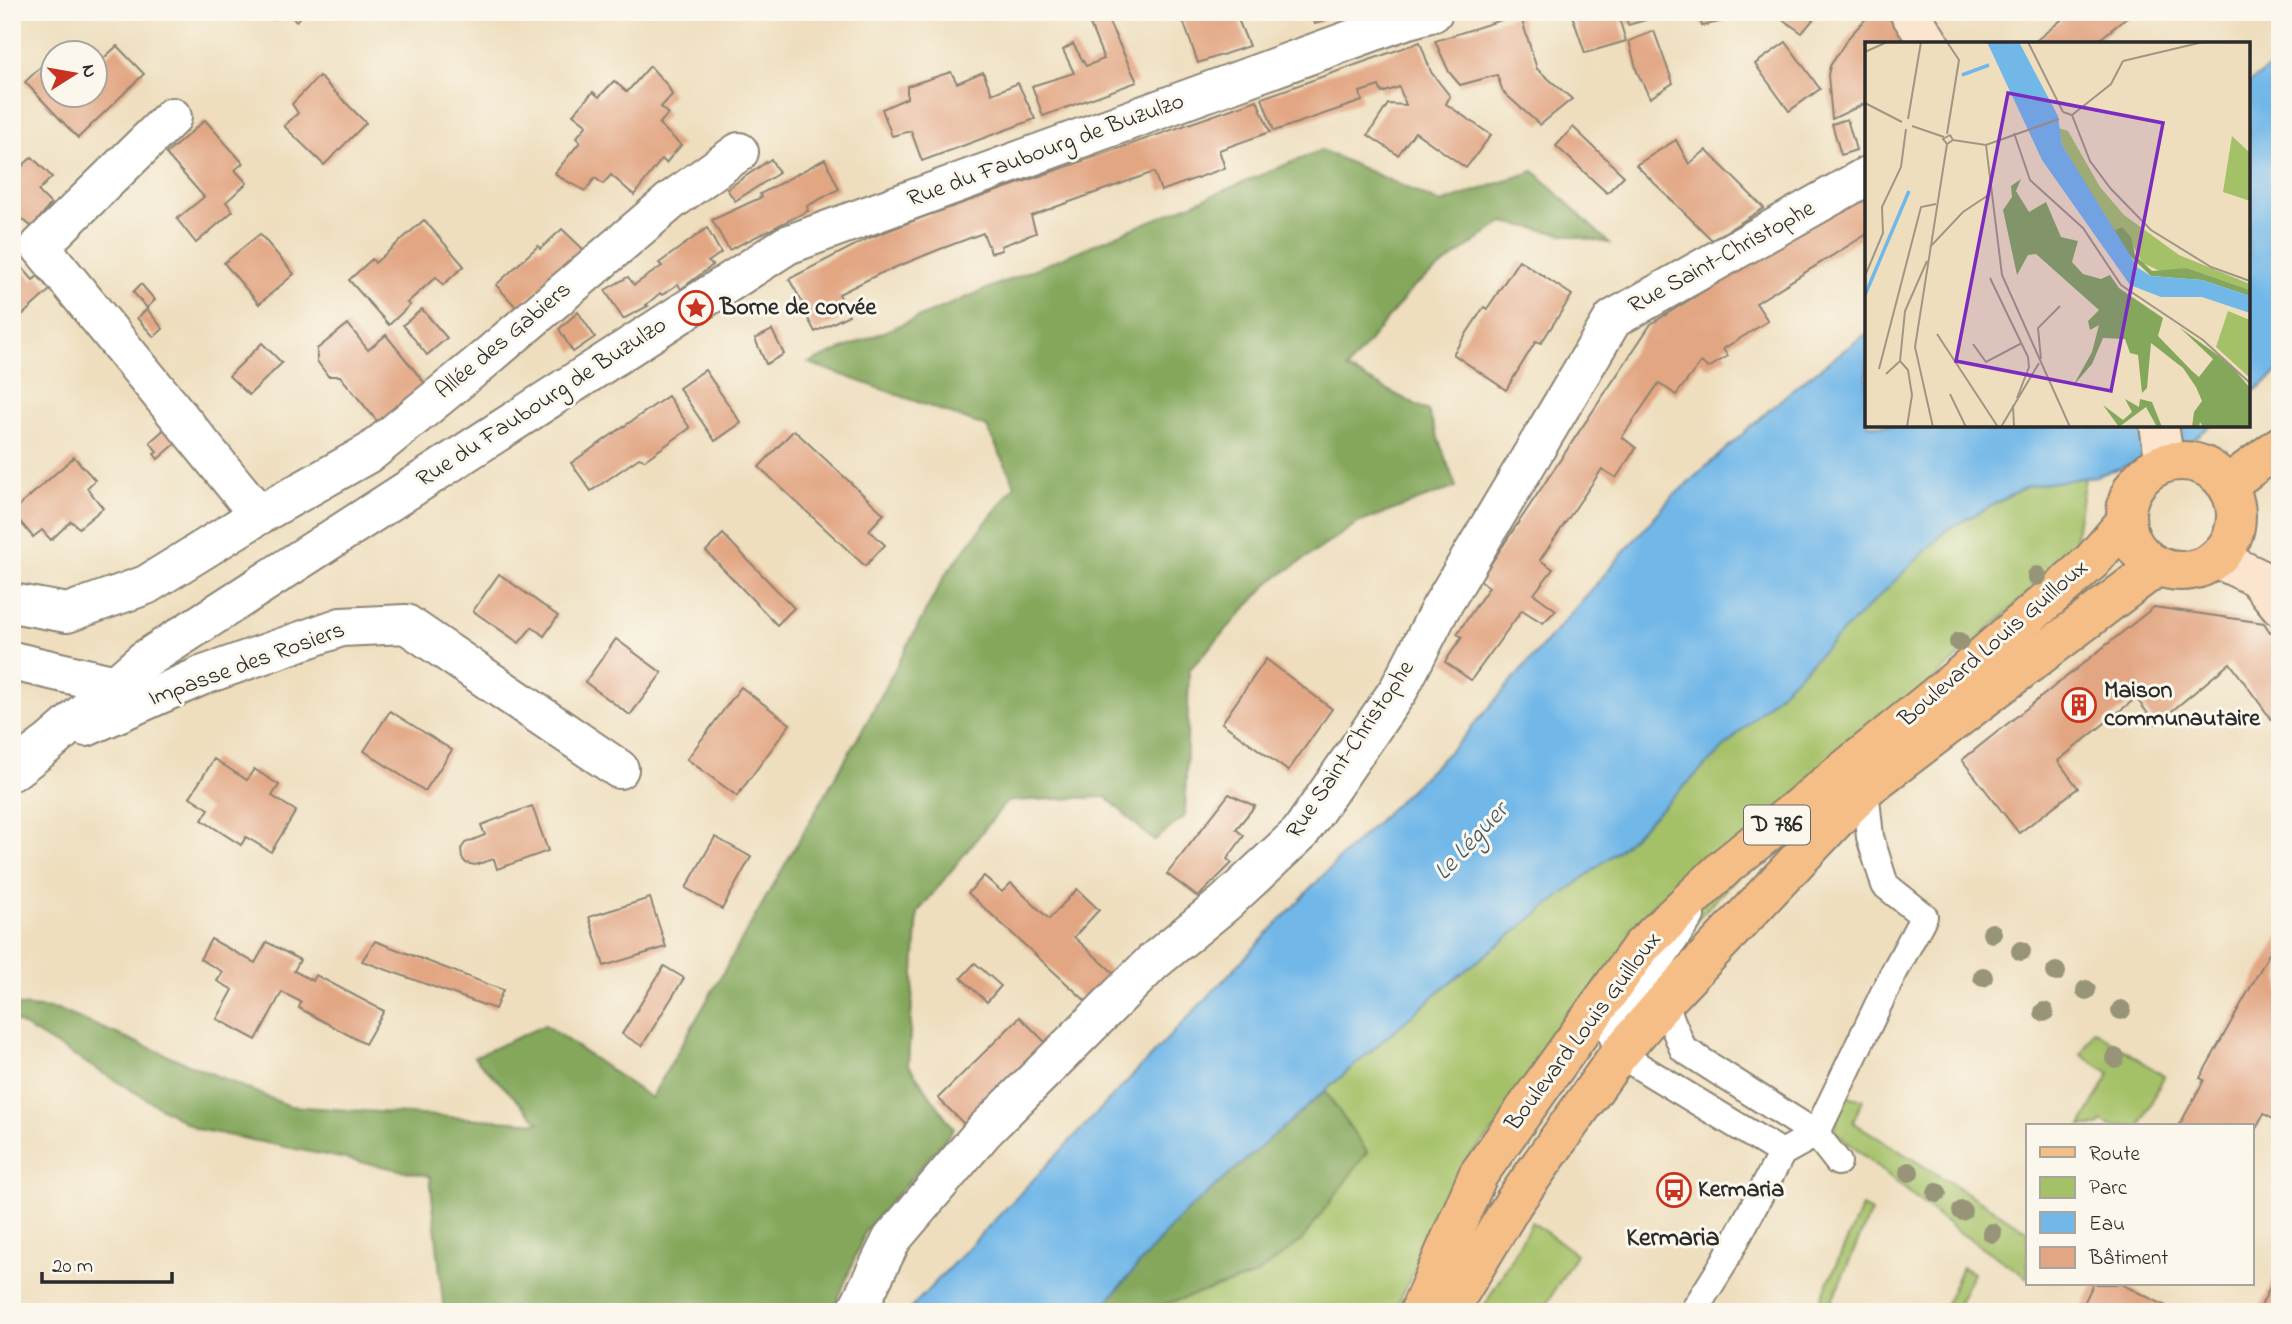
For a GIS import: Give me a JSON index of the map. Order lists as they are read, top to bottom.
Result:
{
  "streets": {
    "main road": ["Boulevard Louis Guilloux", "D 786"],
    "street": [
      "Rue du Faubourg de Buzulzo",
      "Rue Saint-Christophe",
      "Allée des Gabiers",
      "Impasse des Rosiers"
    ]
  },
  "crossings": [
    ["Rue du Faubourg de Buzulzo", "Impasse des Rosiers"]
  ],
  "districts": ["Kermaria"],
  "water": ["Le Léguer"],
  "places": {
    "place": ["Borne de corvée"],
    "building": ["Maison communautaire"],
    "bus stop": ["Kermaria"]
  },
  "legend": [
    "Route",
    "Parc",
    "Eau",
    "Bâtiment"
  ],
  "scale_bar": "20 m",
  "north": "right"
}
